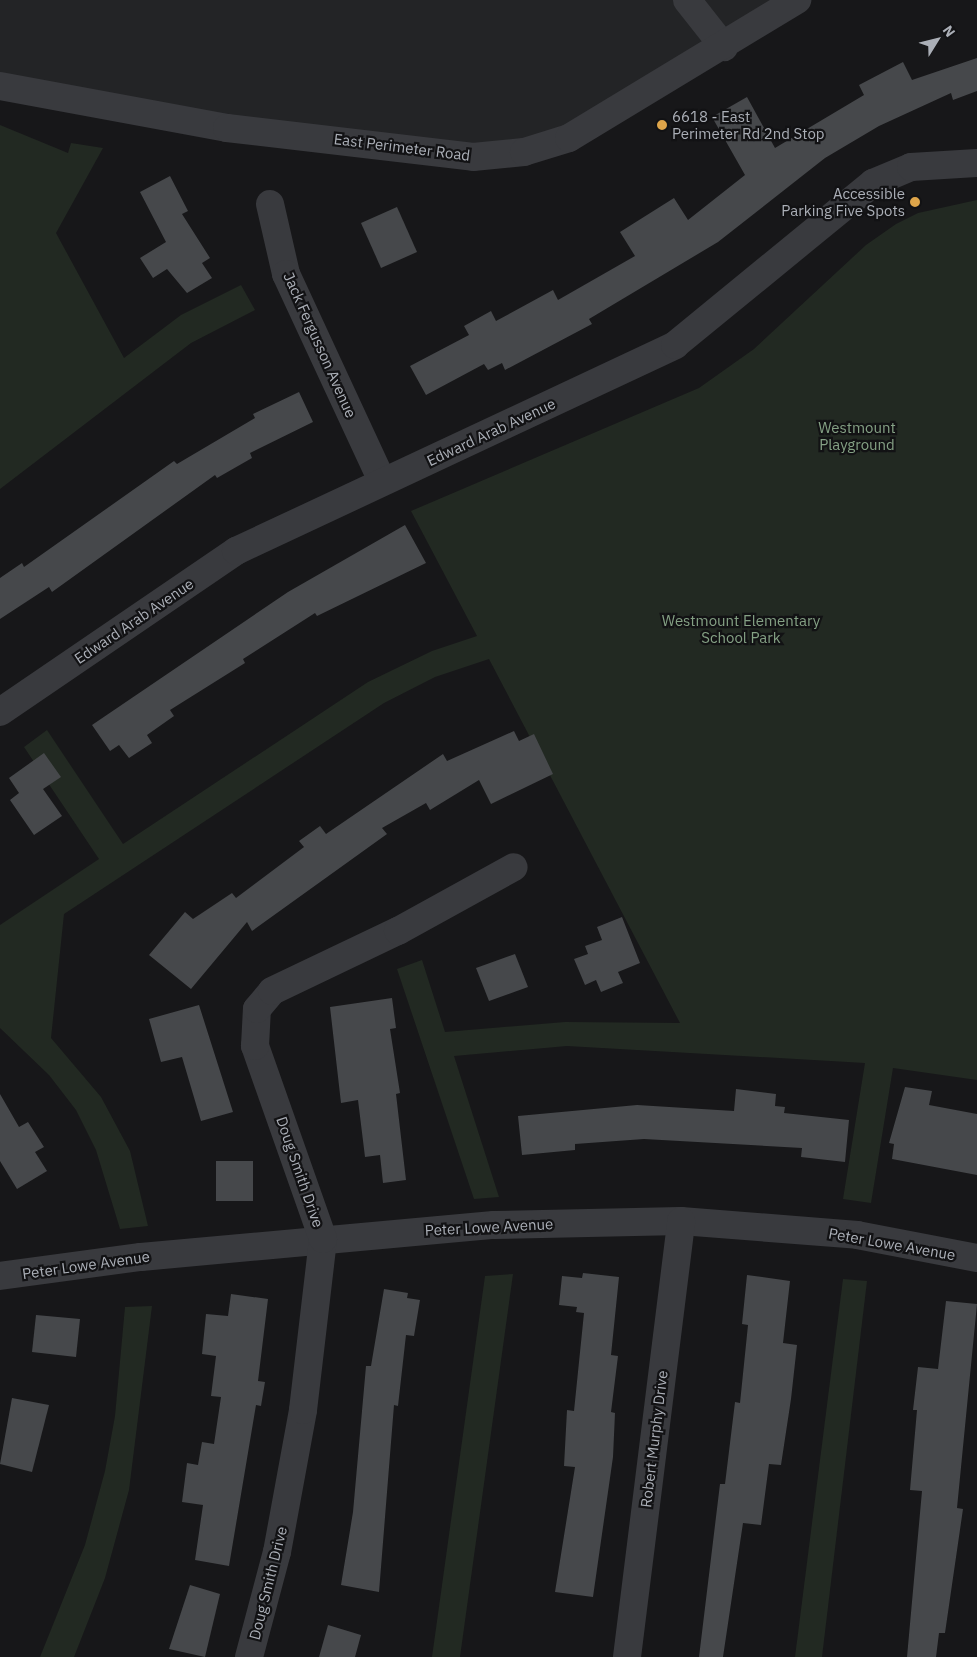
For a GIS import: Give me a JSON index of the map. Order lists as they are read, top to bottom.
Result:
{
  "streets": {
    "street": [
      "East Perimeter Road",
      "Jack Fergusson Avenue",
      "Edward Arab Avenue",
      "Doug Smith Drive",
      "Peter Lowe Avenue",
      "Robert Murphy Drive"
    ]
  },
  "crossings": [
    ["Jack Fergusson Avenue", "Edward Arab Avenue"],
    ["Doug Smith Drive", "Peter Lowe Avenue"],
    ["Peter Lowe Avenue", "Robert Murphy Drive"]
  ],
  "parks": ["Westmount Playground", "Westmount Elementary School Park"],
  "places": ["6618 - East Perimeter Rd 2nd Stop", "Accessible Parking Five Spots"],
  "north": "top right"
}
